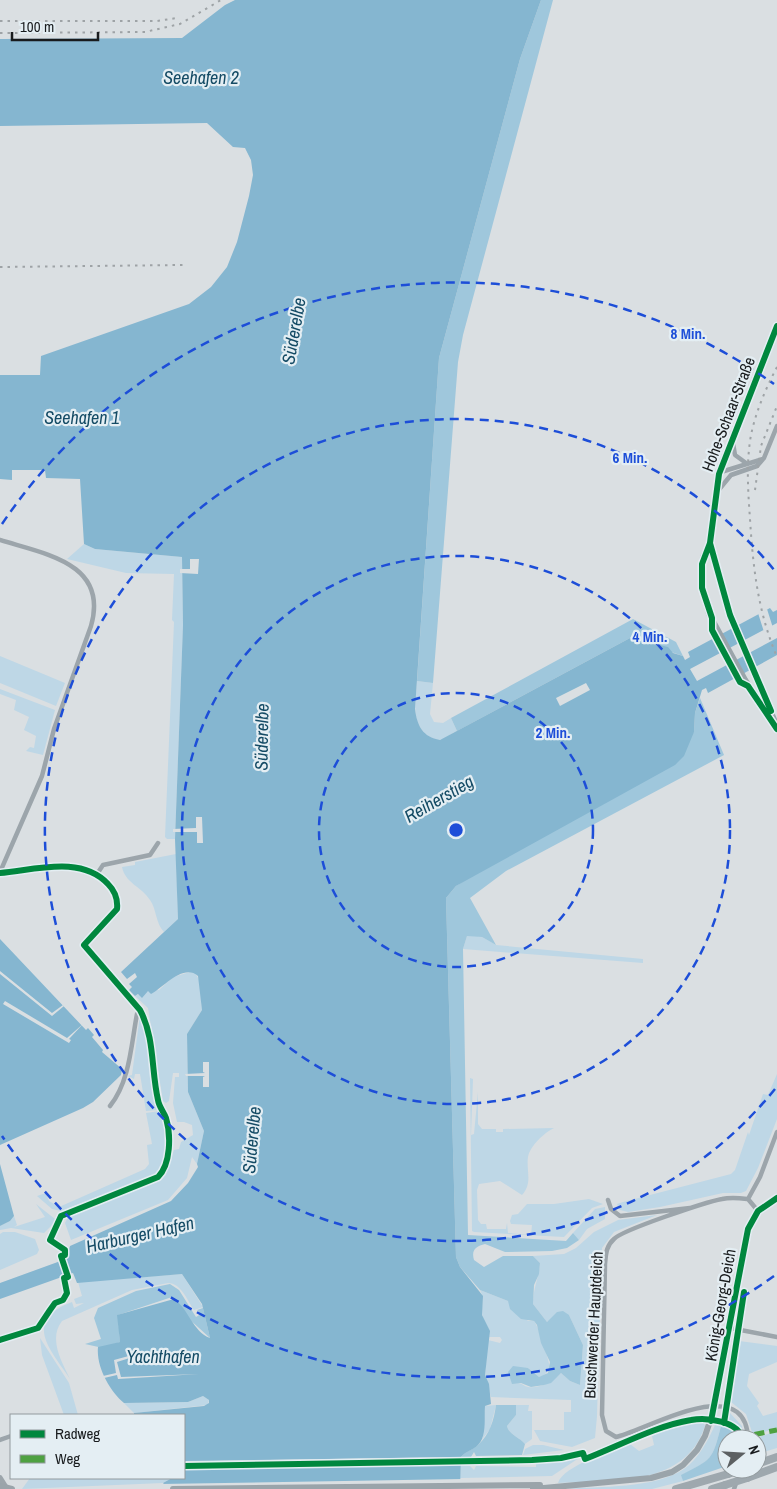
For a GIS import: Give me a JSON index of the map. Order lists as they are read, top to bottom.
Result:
{
  "streets": {
    "main road": ["Hohe-Schaar-Straße", "König-Georg-Deich"],
    "street": ["Buschwerder Hauptdeich"]
  },
  "crossings": [
    ["König-Georg-Deich", "Buschwerder Hauptdeich"]
  ],
  "water": [
    "Seehafen 2",
    "Süderelbe",
    "Seehafen 1",
    "Reiherstieg",
    "Harburger Hafen",
    "Yachthafen"
  ],
  "legend": ["Radweg", "Weg"],
  "scale_bar": "100 m",
  "north": "right",
  "rings": [
    "8 Min.",
    "6 Min.",
    "4 Min.",
    "2 Min."
  ]
}
